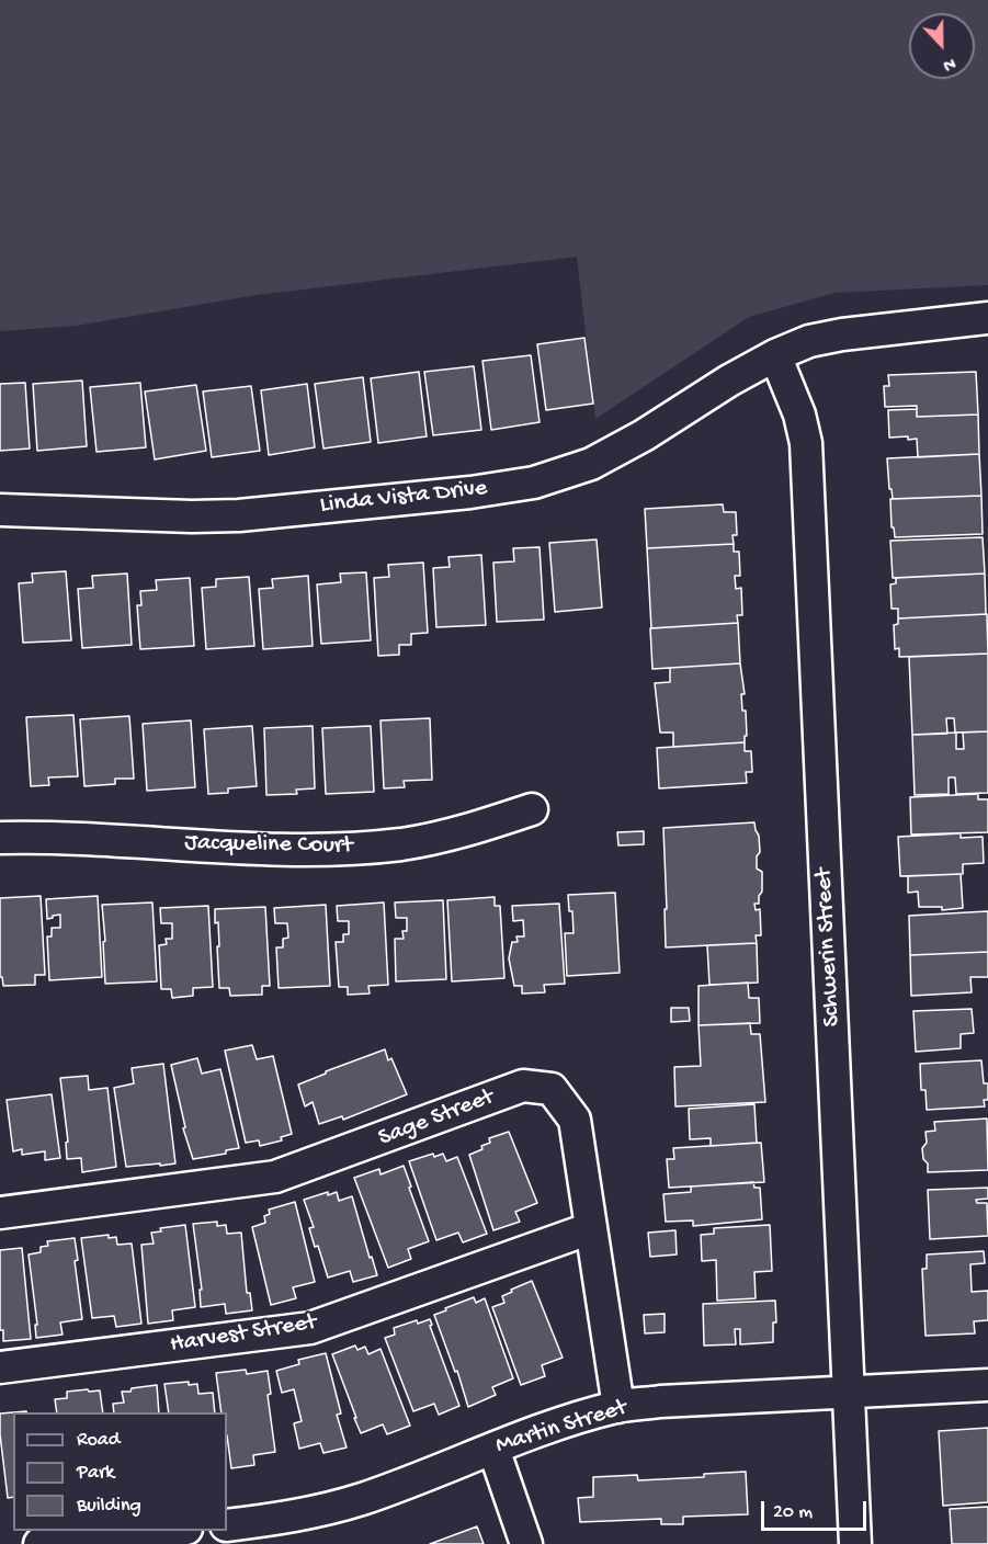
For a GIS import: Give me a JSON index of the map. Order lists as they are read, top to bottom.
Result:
{
  "streets": {
    "street": [
      "Linda Vista Drive",
      "Jacqueline Court",
      "Schwerin Street",
      "Sage Street",
      "Harvest Street",
      "Martin Street"
    ]
  },
  "crossings": [
    ["Linda Vista Drive", "Schwerin Street"],
    ["Schwerin Street", "Martin Street"],
    ["Sage Street", "Harvest Street"],
    ["Sage Street", "Martin Street"]
  ],
  "legend": ["Road", "Park", "Building"],
  "scale_bar": "20 m",
  "north": "bottom"
}
